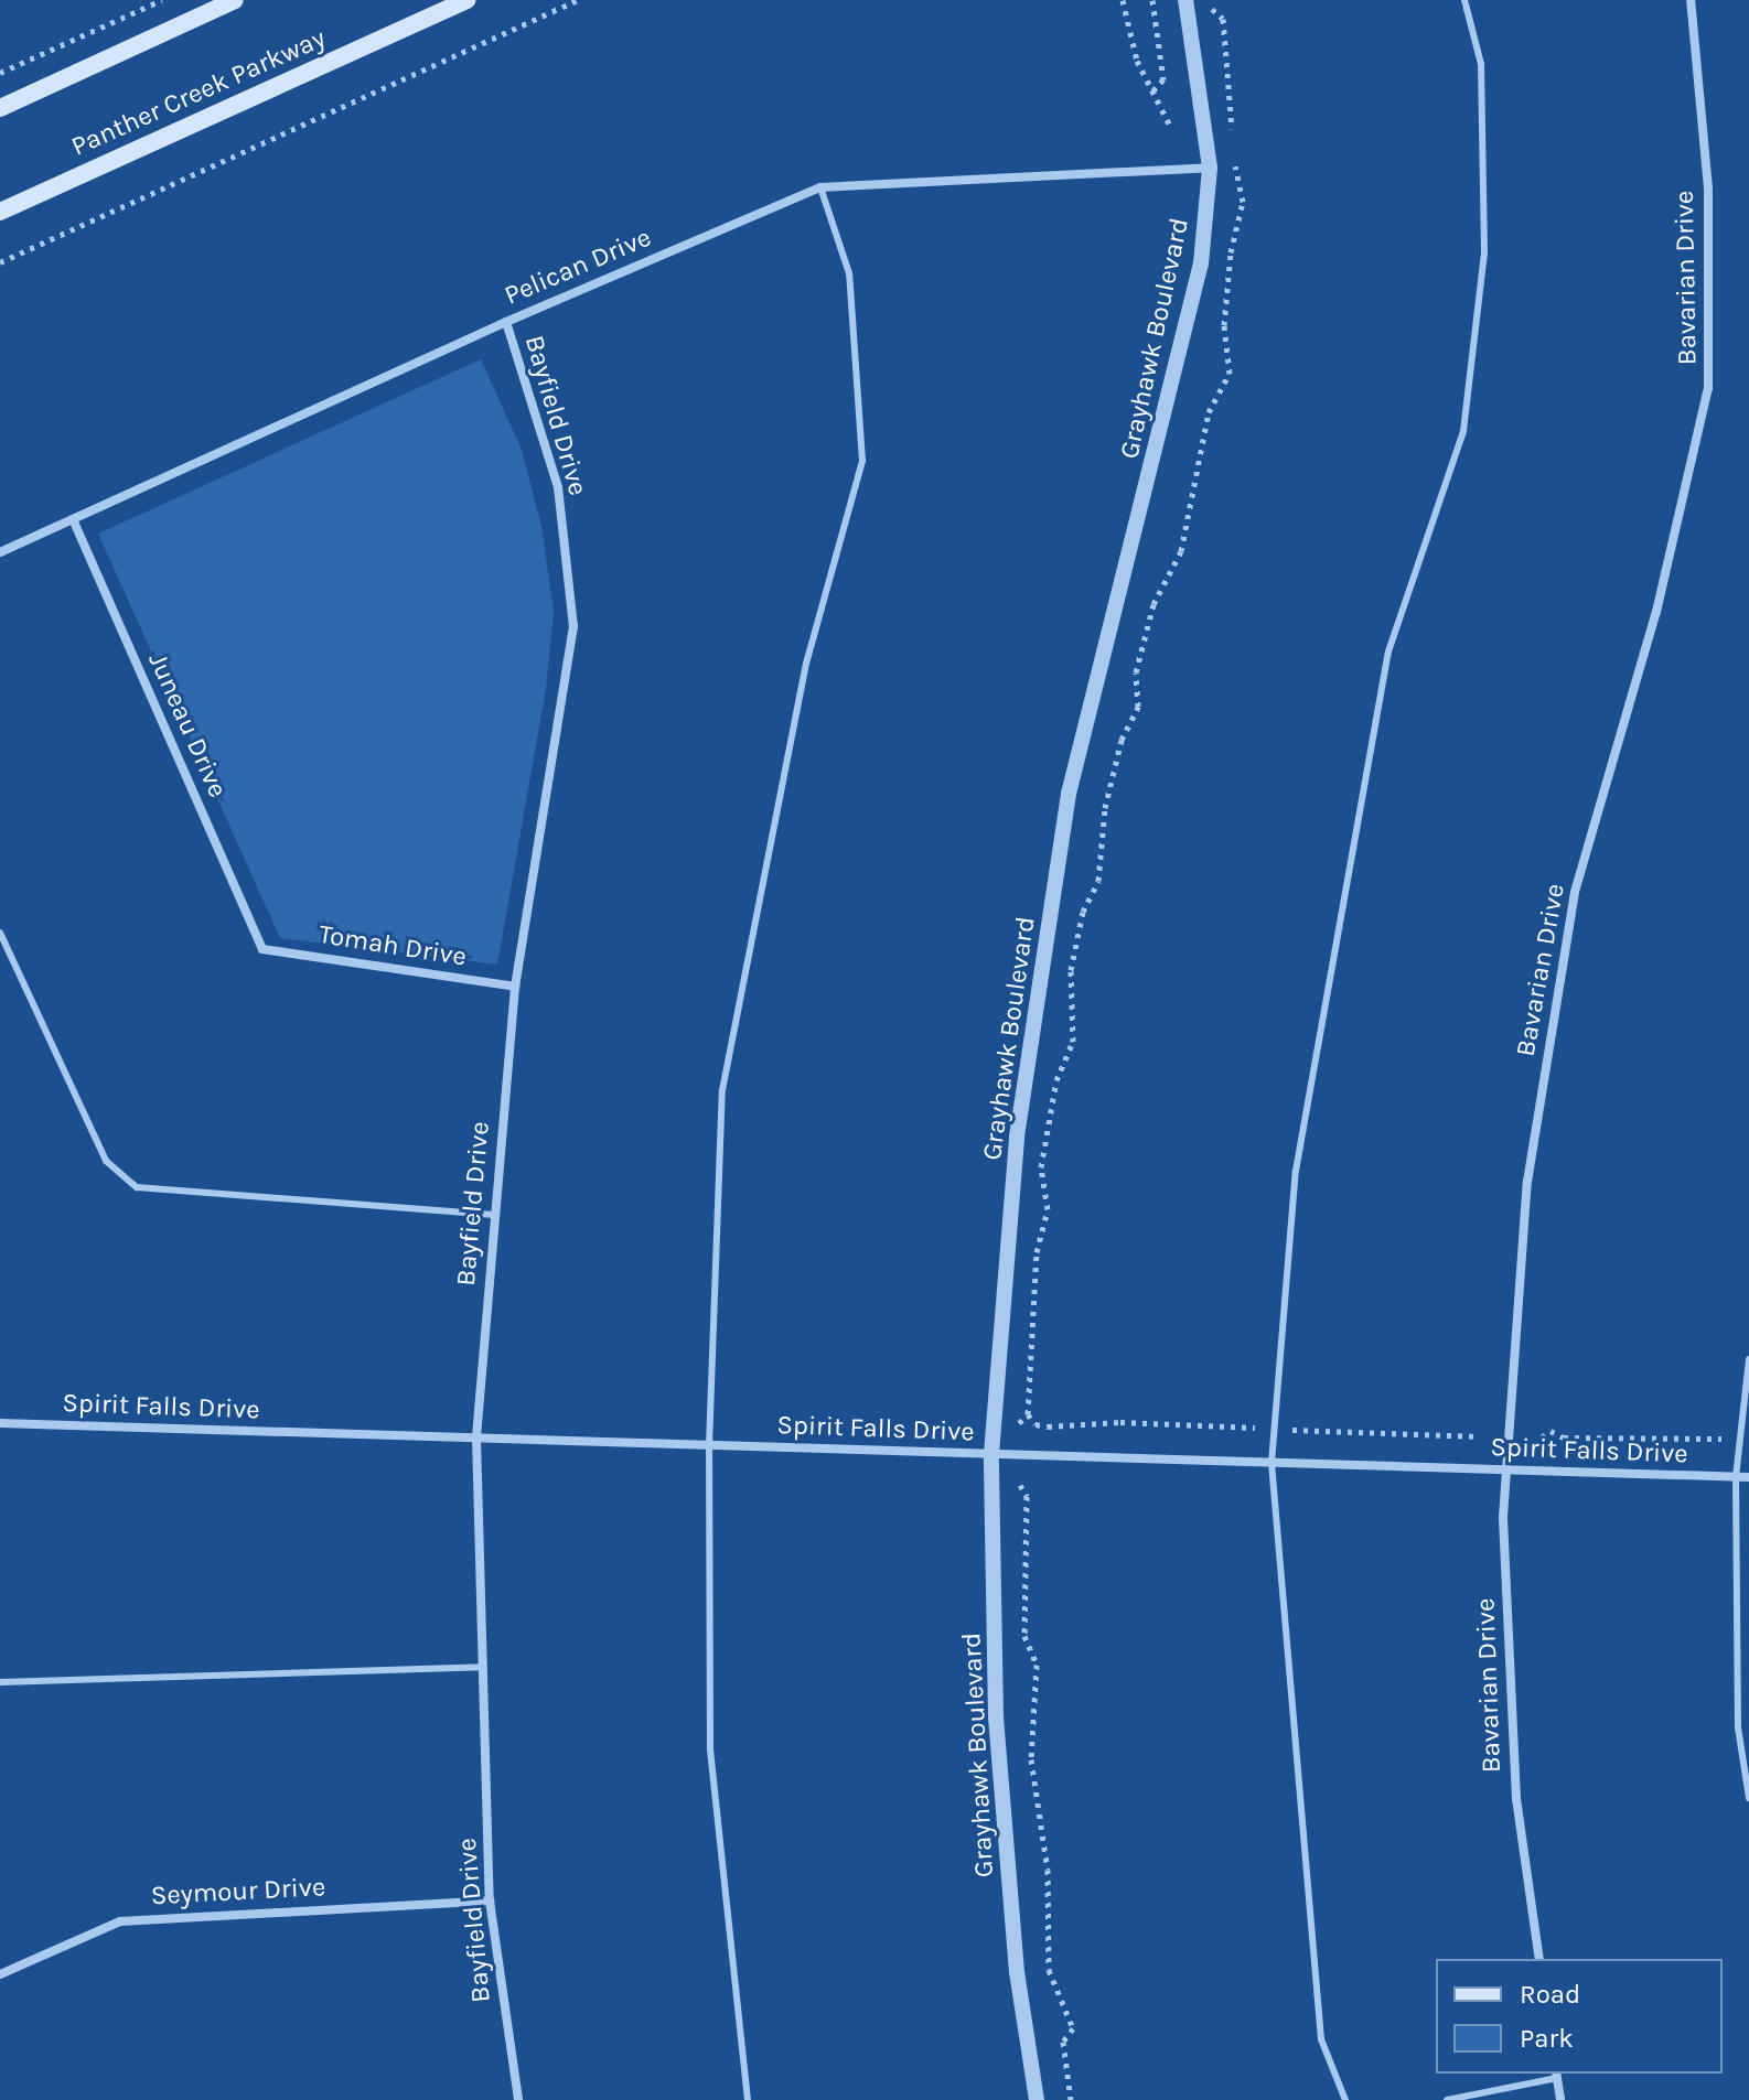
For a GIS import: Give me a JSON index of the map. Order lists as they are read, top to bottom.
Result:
{
  "streets": {
    "main road": ["Panther Creek Parkway"],
    "street": [
      "Pelican Drive",
      "Bavarian Drive",
      "Grayhawk Boulevard",
      "Bayfield Drive",
      "Juneau Drive",
      "Tomah Drive",
      "Spirit Falls Drive",
      "Seymour Drive"
    ]
  },
  "crossings": [
    ["Pelican Drive", "Grayhawk Boulevard"],
    ["Pelican Drive", "Bayfield Drive"],
    ["Pelican Drive", "Juneau Drive"],
    ["Bavarian Drive", "Spirit Falls Drive"],
    ["Grayhawk Boulevard", "Spirit Falls Drive"],
    ["Bayfield Drive", "Tomah Drive"],
    ["Bayfield Drive", "Spirit Falls Drive"],
    ["Bayfield Drive", "Seymour Drive"],
    ["Juneau Drive", "Tomah Drive"]
  ],
  "legend": ["Road", "Park"]
}
